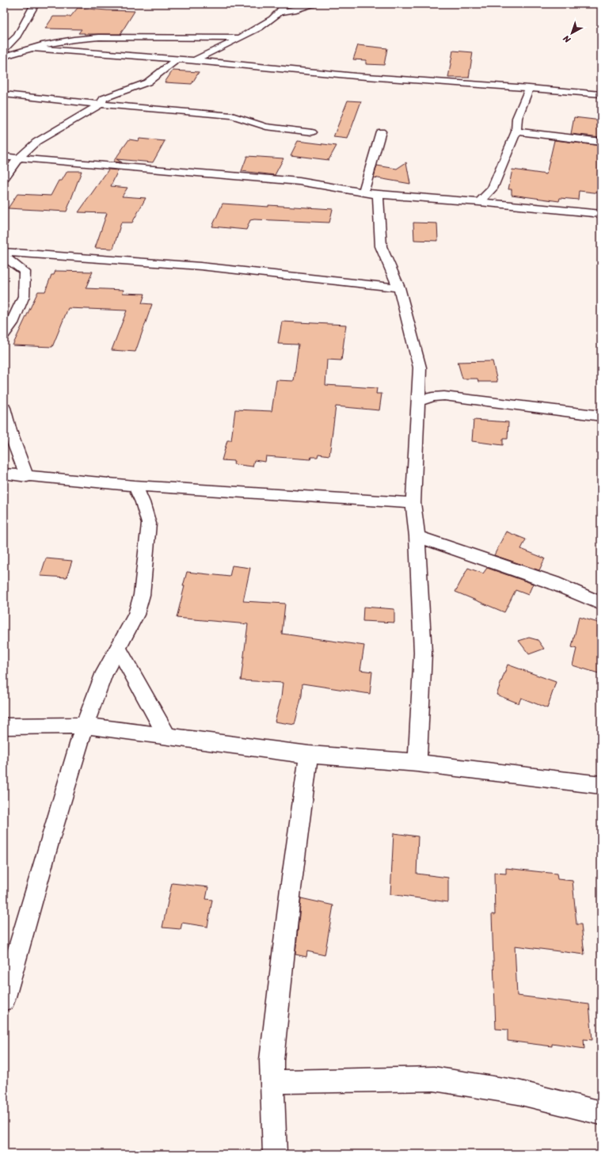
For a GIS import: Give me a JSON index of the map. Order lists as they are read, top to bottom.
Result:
{
  "north": "bottom left"
}
